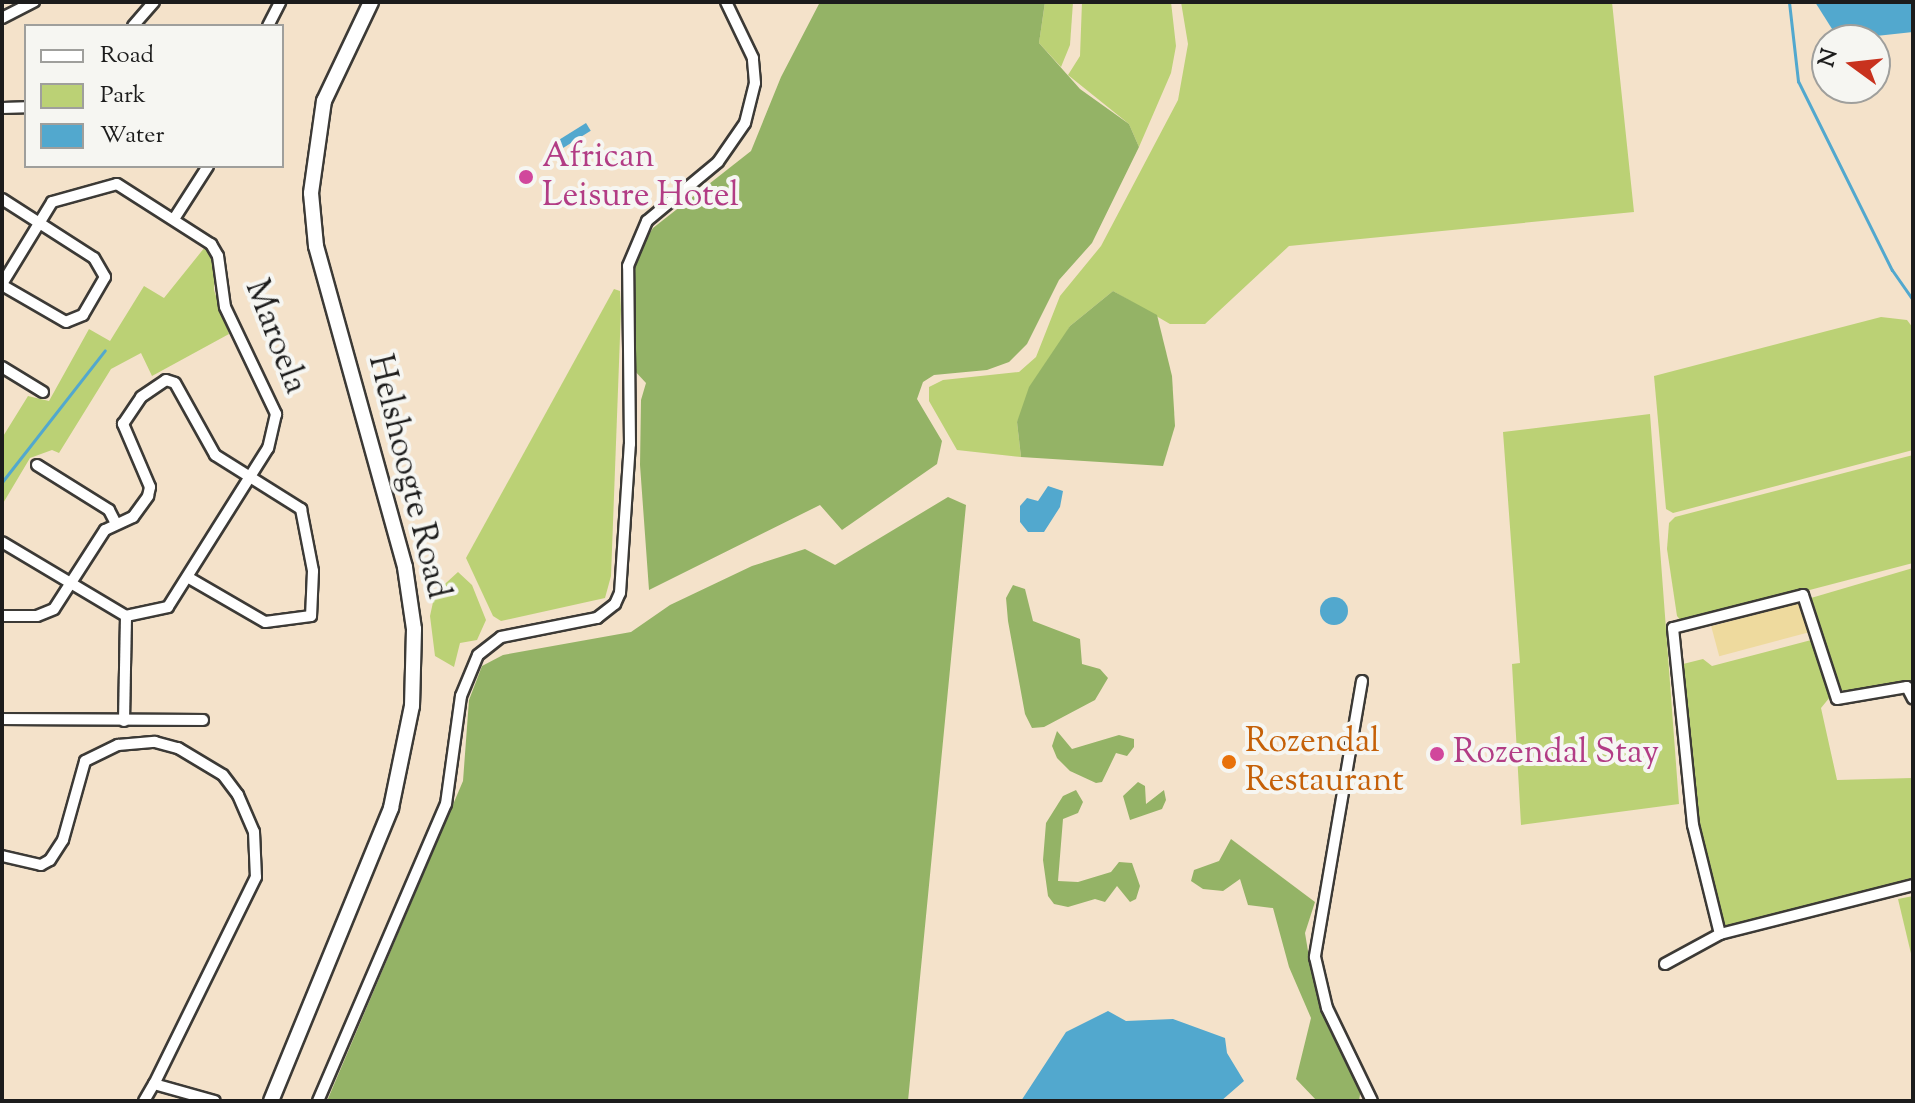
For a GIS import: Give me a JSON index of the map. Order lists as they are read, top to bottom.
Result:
{
  "streets": {
    "main road": ["Helshoogte Road"],
    "street": ["Maroela"]
  },
  "places": ["African Leisure Hotel", "Rozendal Stay", "Rozendal Restaurant"],
  "legend": ["Road", "Park", "Water"],
  "north": "left"
}
